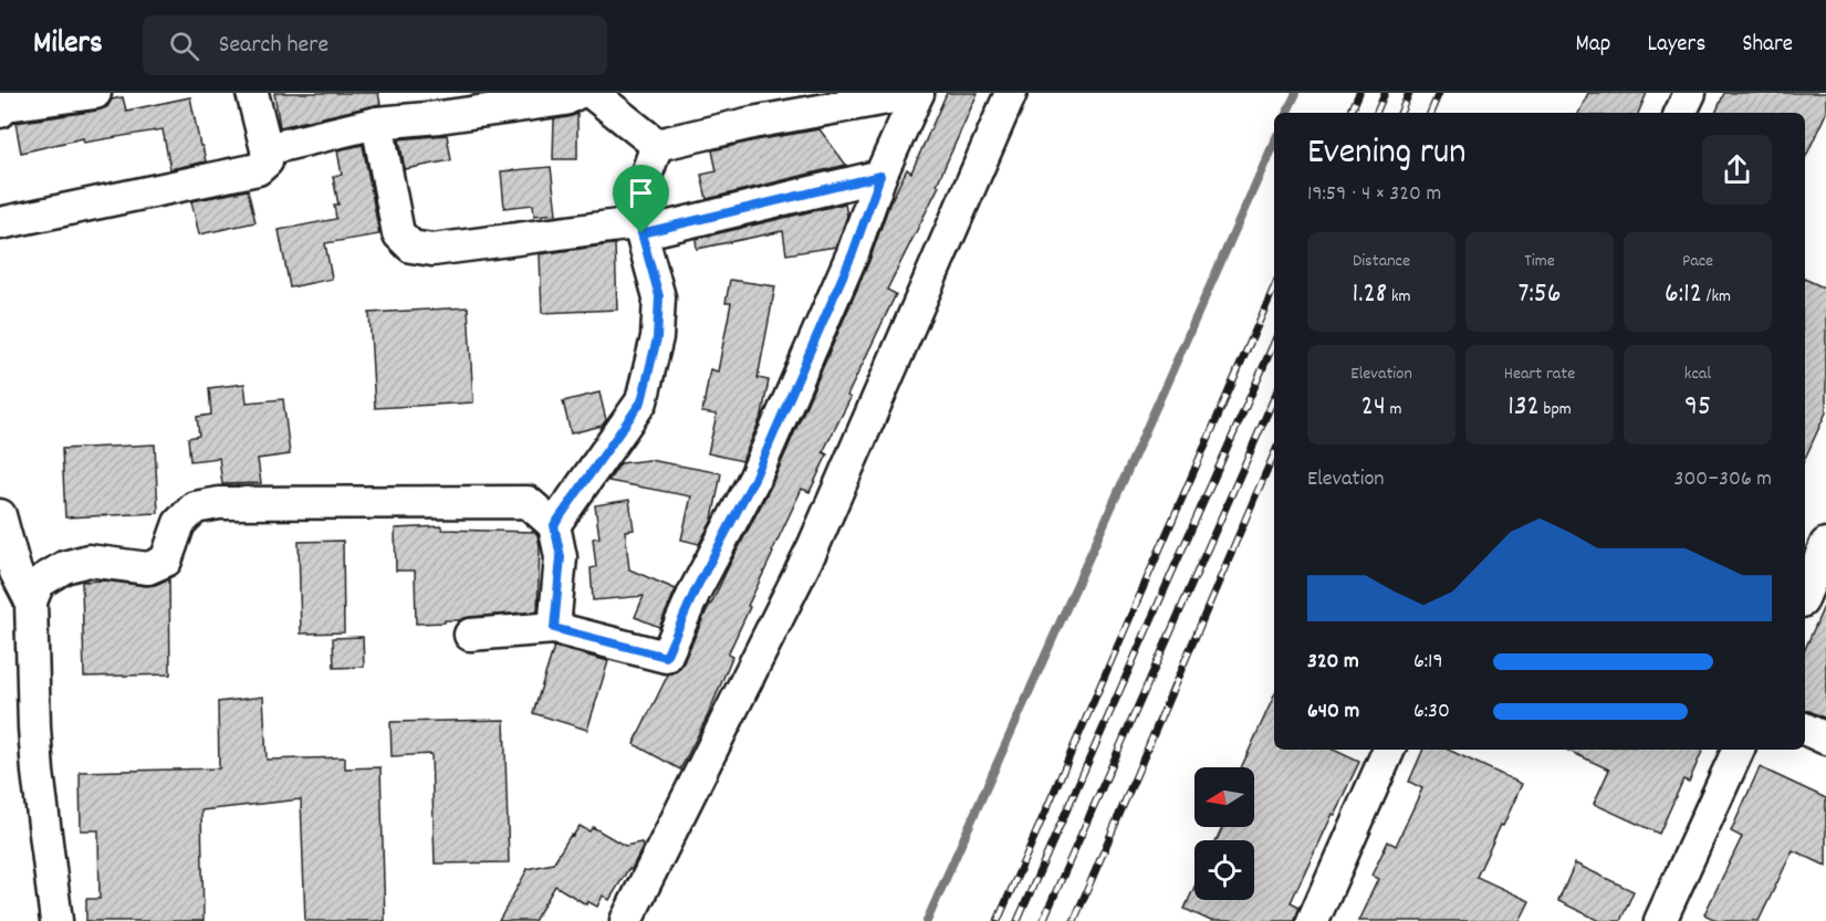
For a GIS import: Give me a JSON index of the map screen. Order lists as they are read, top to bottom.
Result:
{
  "north": "left",
  "page": {
    "header": "Milers",
    "search": "Search here",
    "nav": ["Map", "Layers", "Share"],
    "heading": ["Evening run", "19:59 · 4 × 320 m"],
    "stats": [
      ["Distance", "1.28 km"],
      ["Time", "7:56"],
      ["Pace", "6:12 /km"],
      ["Elevation", "24 m"],
      ["Heart rate", "132 bpm"],
      ["kcal", "95"]
    ],
    "chart": ["Elevation", "300–306 m"],
    "list": [
      {
        "name": "320 m",
        "note": "6:19"
      },
      {
        "name": "640 m",
        "note": "6:30"
      }
    ]
  }
}
